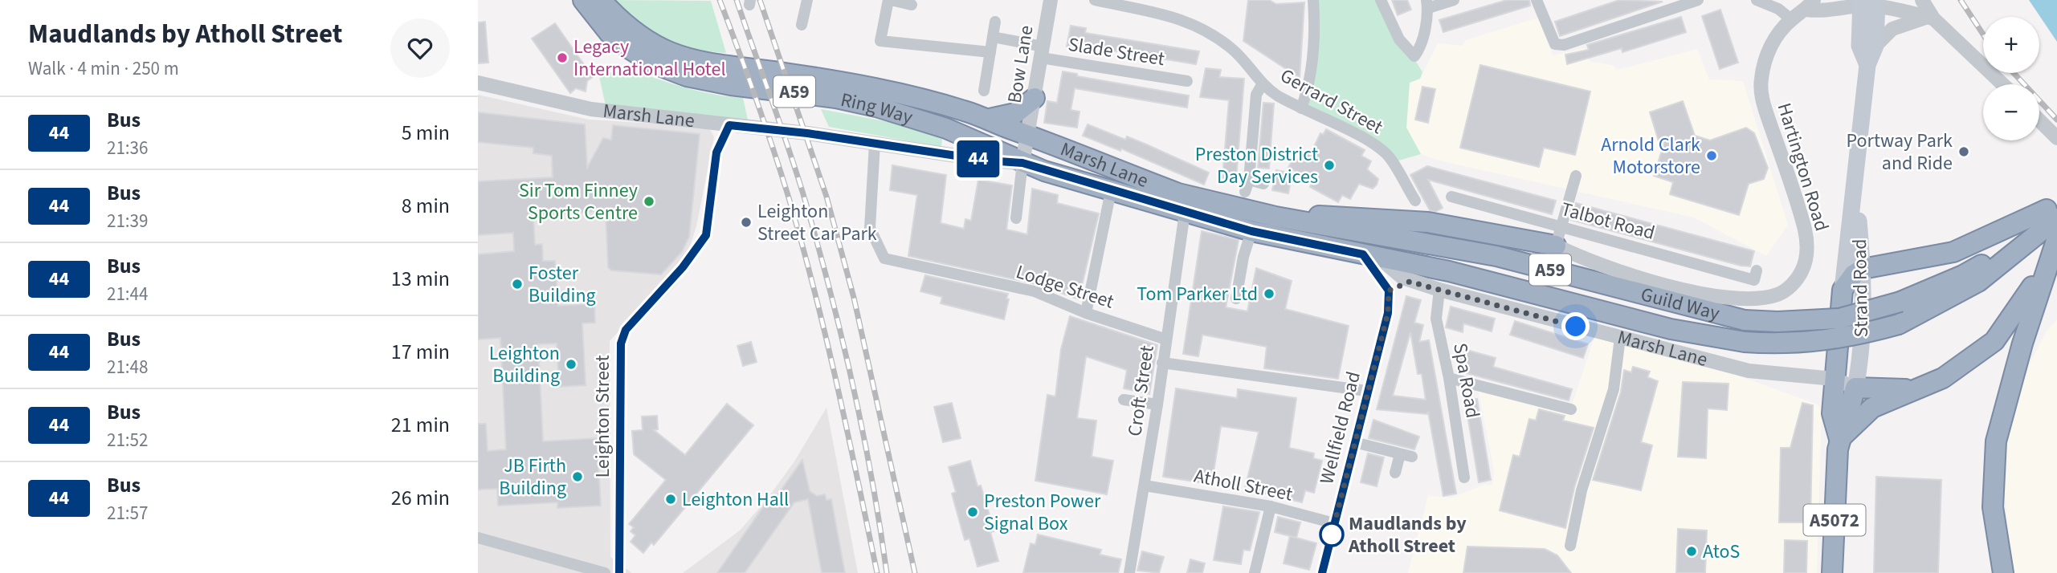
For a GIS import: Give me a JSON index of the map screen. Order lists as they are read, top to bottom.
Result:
{
  "streets": {
    "highway": [
      "A59",
      "Ring Way",
      "Marsh Lane",
      "Strand Road",
      "Guild Way",
      "A5072"
    ],
    "street": [
      "Slade Street",
      "Bow Lane",
      "Gerrard Street",
      "Hartington Road",
      "Talbot Road",
      "Lodge Street",
      "Spa Road",
      "Croft Street",
      "Leighton Street",
      "Wellfield Road",
      "Atholl Street"
    ]
  },
  "crossings": [
    ["Slade Street", "Bow Lane"],
    ["Bow Lane", "Ring Way"],
    ["Bow Lane", "Marsh Lane"],
    ["Ring Way", "Marsh Lane"],
    ["Marsh Lane", "Lodge Street"],
    ["Marsh Lane", "Strand Road"],
    ["Marsh Lane", "Guild Way"],
    ["Marsh Lane", "Spa Road"],
    ["Marsh Lane", "Croft Street"],
    ["Marsh Lane", "Leighton Street"],
    ["Marsh Lane", "A5072"],
    ["Hartington Road", "Talbot Road"],
    ["Hartington Road", "Strand Road"],
    ["Lodge Street", "Croft Street"],
    ["Strand Road", "A5072"],
    ["Croft Street", "Atholl Street"],
    ["Wellfield Road", "Atholl Street"]
  ],
  "places": [
    "Legacy International Hotel",
    "Portway Park and Ride",
    "Arnold Clark Motorstore",
    "Preston District Day Services",
    "Sir Tom Finney Sports Centre",
    "Leighton Street Car Park",
    "Foster Building",
    "Tom Parker Ltd",
    "Leighton Building",
    "JB Firth Building",
    "Leighton Hall",
    "Preston Power Signal Box",
    "Maudlands by Atholl Street",
    "AtoS"
  ],
  "lines": ["bus line 44"],
  "page": {
    "heading": ["Maudlands by Atholl Street", "Walk · 4 min · 250 m"],
    "on_map": "44",
    "map_buttons": ["+", "−"],
    "list": [
      {
        "mark": "44",
        "name": "Bus",
        "note": "21:36",
        "value": "5 min"
      },
      {
        "mark": "44",
        "name": "Bus",
        "note": "21:39",
        "value": "8 min"
      },
      {
        "mark": "44",
        "name": "Bus",
        "note": "21:44",
        "value": "13 min"
      },
      {
        "mark": "44",
        "name": "Bus",
        "note": "21:48",
        "value": "17 min"
      },
      {
        "mark": "44",
        "name": "Bus",
        "note": "21:52",
        "value": "21 min"
      },
      {
        "mark": "44",
        "name": "Bus",
        "note": "21:57",
        "value": "26 min"
      }
    ]
  }
}
